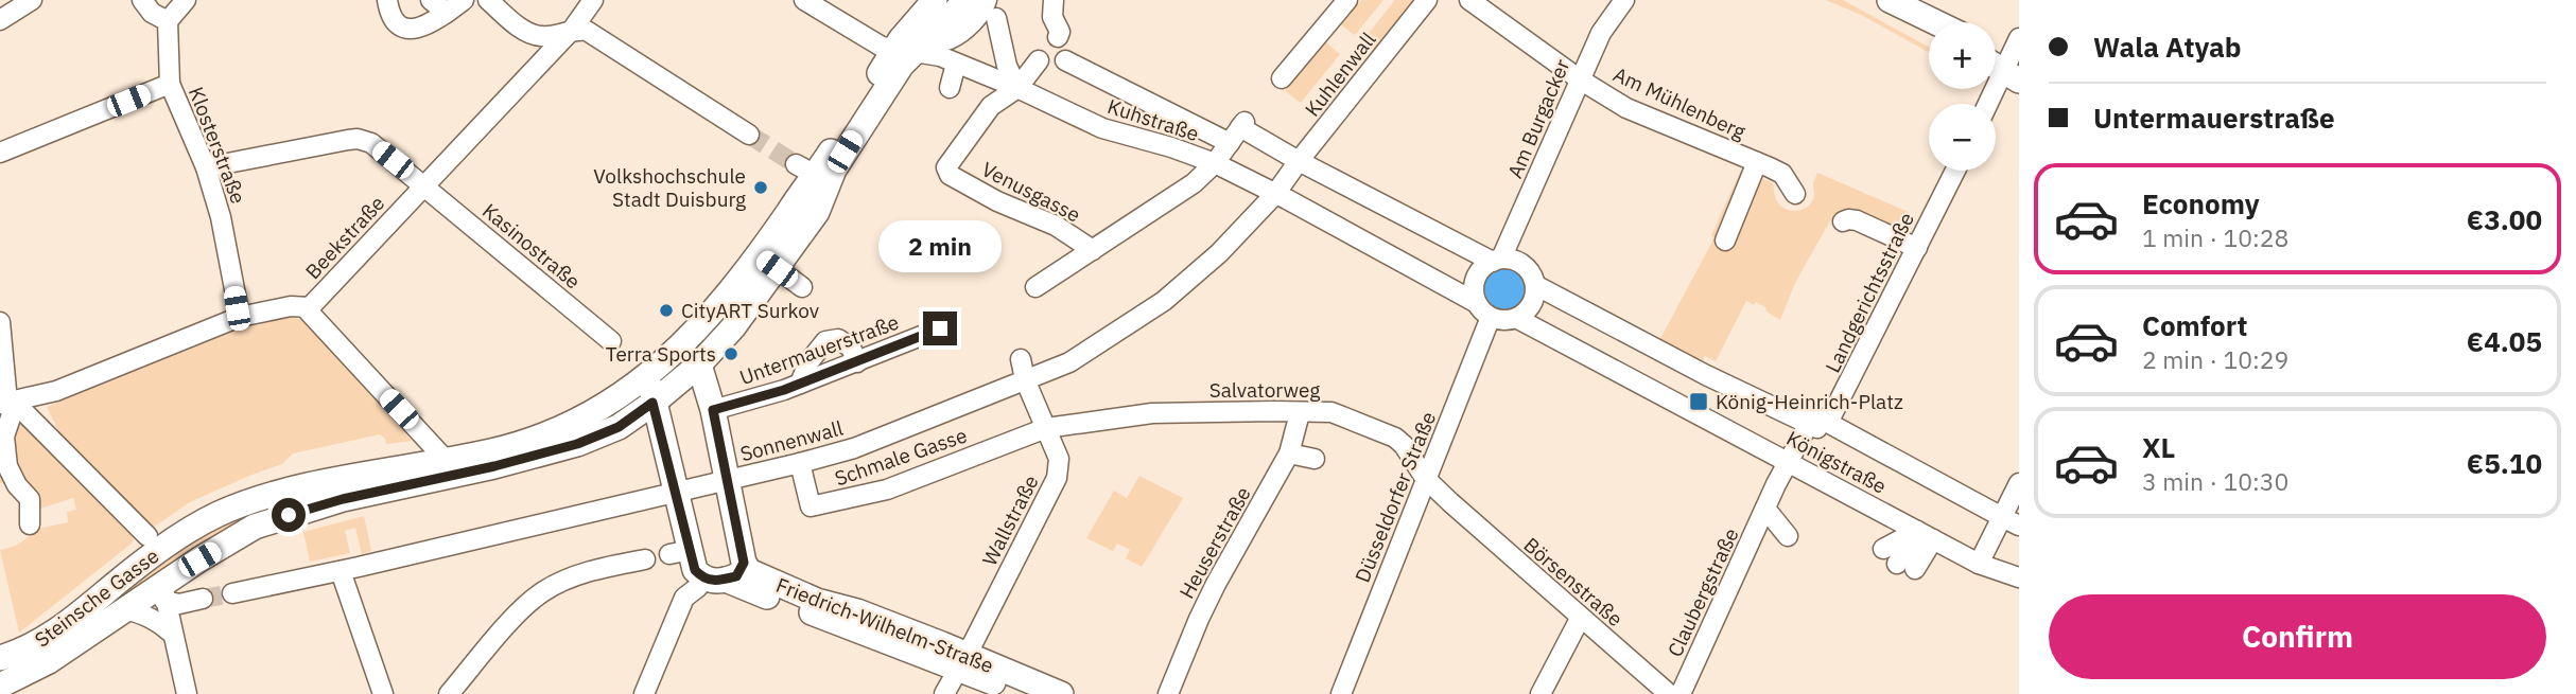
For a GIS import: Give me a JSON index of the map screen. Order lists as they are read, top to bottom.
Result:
{
  "streets": {
    "main road": ["Steinsche Gasse", "Friedrich-Wilhelm-Straße"],
    "street": [
      "Kuhlenwall",
      "Am Mühlenberg",
      "Am Burgacker",
      "Kuhstraße",
      "Klosterstraße",
      "Venusgasse",
      "Beekstraße",
      "Kasinostraße",
      "Landgerichtsstraße",
      "Untermauerstraße",
      "Salvatorweg",
      "Sonnenwall",
      "Schmale Gasse",
      "Königstraße",
      "Düsseldorfer Straße",
      "Wallstraße",
      "Heuserstraße",
      "Börsenstraße",
      "Claubergstraße"
    ]
  },
  "crossings": [
    ["Kuhlenwall", "Sonnenwall"],
    ["Kuhlenwall", "Königstraße"],
    ["Am Mühlenberg", "Am Burgacker"],
    ["Am Burgacker", "Königstraße"],
    ["Am Burgacker", "Düsseldorfer Straße"],
    ["Kuhstraße", "Venusgasse"],
    ["Kuhstraße", "Sonnenwall"],
    ["Kuhstraße", "Königstraße"],
    ["Kuhstraße", "Steinsche Gasse"],
    ["Klosterstraße", "Beekstraße"],
    ["Klosterstraße", "Kasinostraße"],
    ["Beekstraße", "Kasinostraße"],
    ["Landgerichtsstraße", "Königstraße"],
    ["Landgerichtsstraße", "Claubergstraße"],
    ["Salvatorweg", "Schmale Gasse"],
    ["Salvatorweg", "Düsseldorfer Straße"],
    ["Salvatorweg", "Wallstraße"],
    ["Salvatorweg", "Heuserstraße"],
    ["Salvatorweg", "Börsenstraße"],
    ["Sonnenwall", "Schmale Gasse"],
    ["Sonnenwall", "Königstraße"],
    ["Sonnenwall", "Wallstraße"],
    ["Schmale Gasse", "Wallstraße"],
    ["Königstraße", "Düsseldorfer Straße"],
    ["Königstraße", "Claubergstraße"],
    ["Wallstraße", "Friedrich-Wilhelm-Straße"]
  ],
  "places": {
    "other": ["Volkshochschule Stadt Duisburg", "CityART Surkov", "Terra Sports"],
    "transit": ["König-Heinrich-Platz"]
  },
  "page": {
    "banner": ["Wala Atyab", "Untermauerstraße"],
    "map_buttons": ["+", "−"],
    "list": [
      {
        "name": "Economy",
        "note": "1 min · 10:28",
        "value": "€3.00"
      },
      {
        "name": "Comfort",
        "note": "2 min · 10:29",
        "value": "€4.05"
      },
      {
        "name": "XL",
        "note": "3 min · 10:30",
        "value": "€5.10"
      }
    ],
    "bubble": "2 min",
    "buttons": "Confirm"
  }
}
